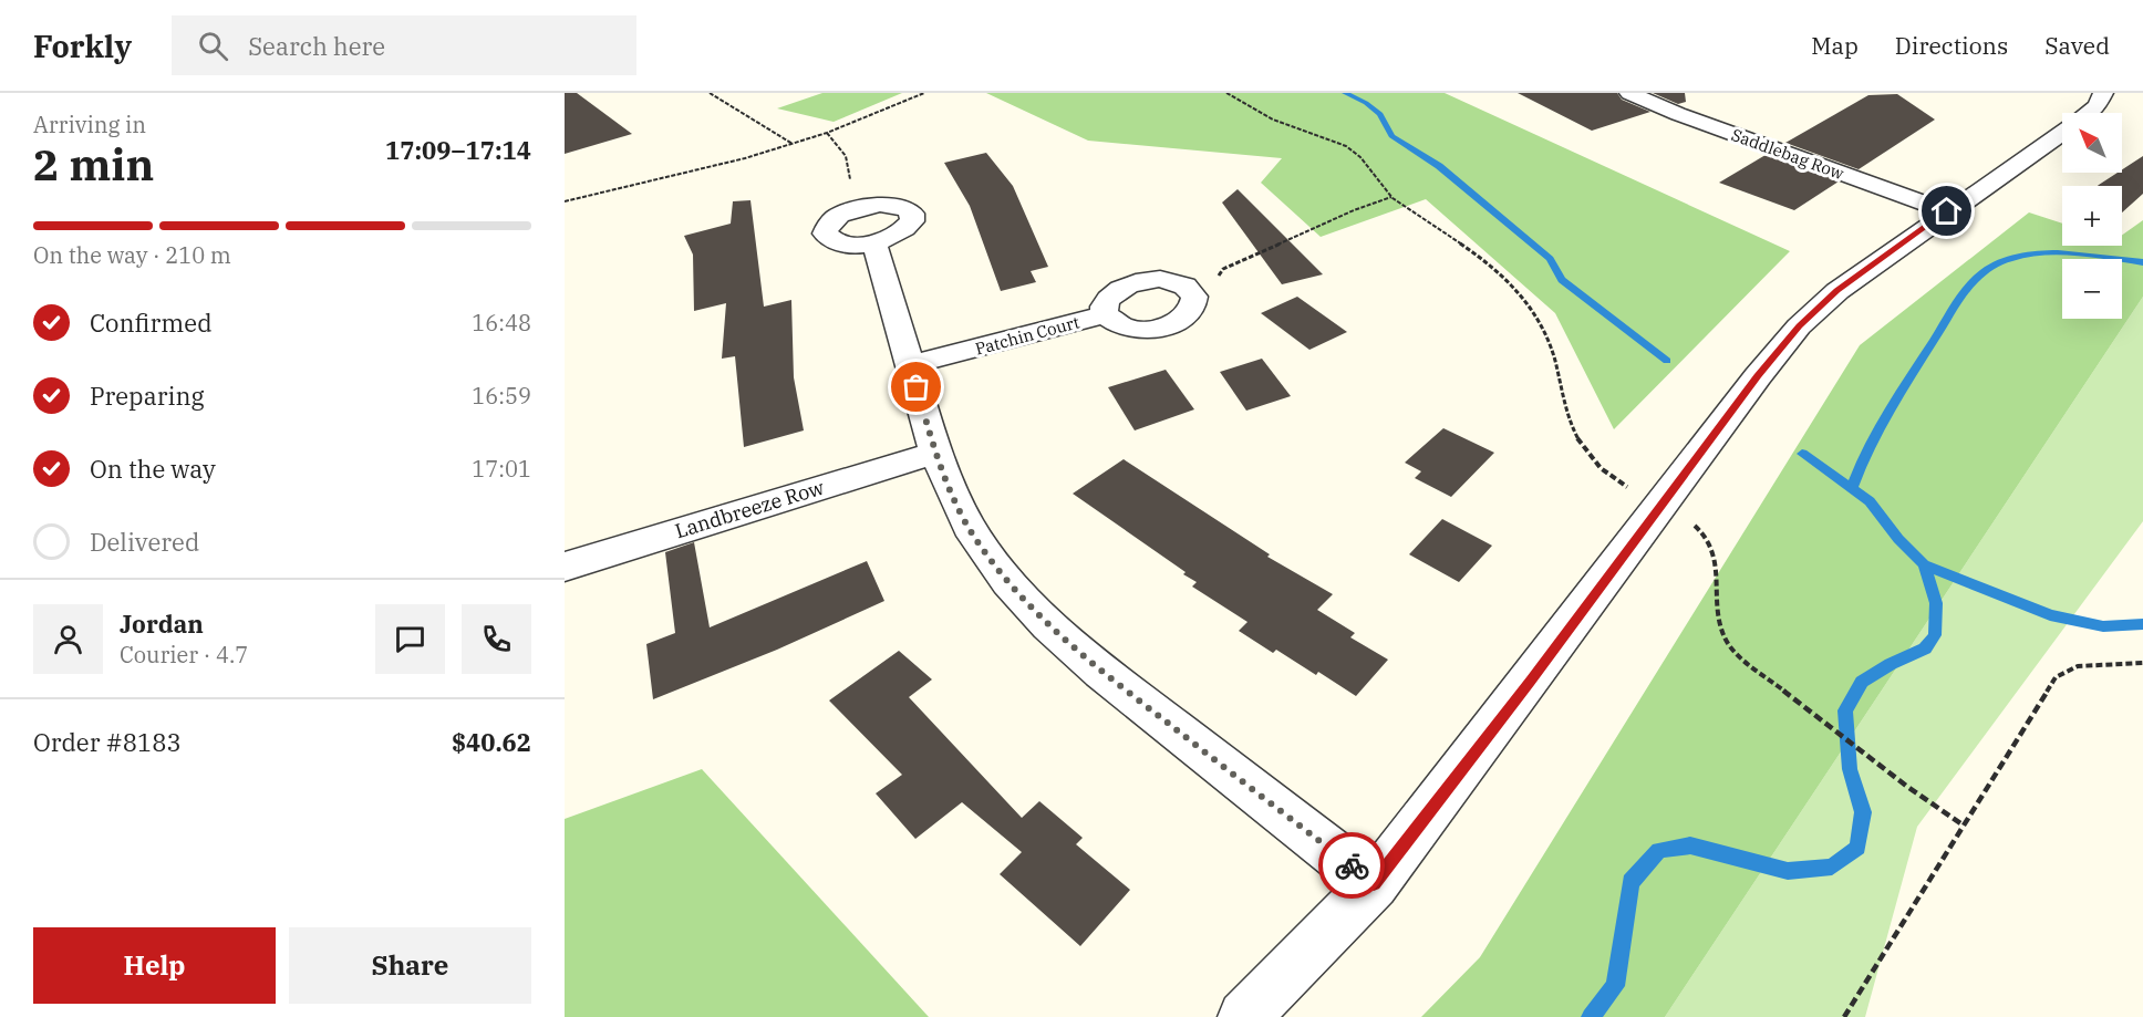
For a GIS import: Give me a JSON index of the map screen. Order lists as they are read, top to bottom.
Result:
{
  "streets": {
    "street": ["Saddlebag Row", "Patchin Court", "Landbreeze Row"]
  },
  "north": "top left",
  "page": {
    "header": "Forkly",
    "search": "Search here",
    "nav": ["Map", "Directions", "Saved"],
    "heading": ["2 min", "Arriving in", "17:09–17:14"],
    "panel": [
      "Jordan",
      "Courier · 4.7",
      "Order #8183",
      "$40.62"
    ],
    "map_buttons": ["+", "−"],
    "bar": "On the way · 210 m",
    "list": [
      ["Confirmed", "16:48"],
      ["Preparing", "16:59"],
      ["On the way", "17:01"],
      "Delivered"
    ],
    "buttons": ["Help", "Share"]
  }
}
